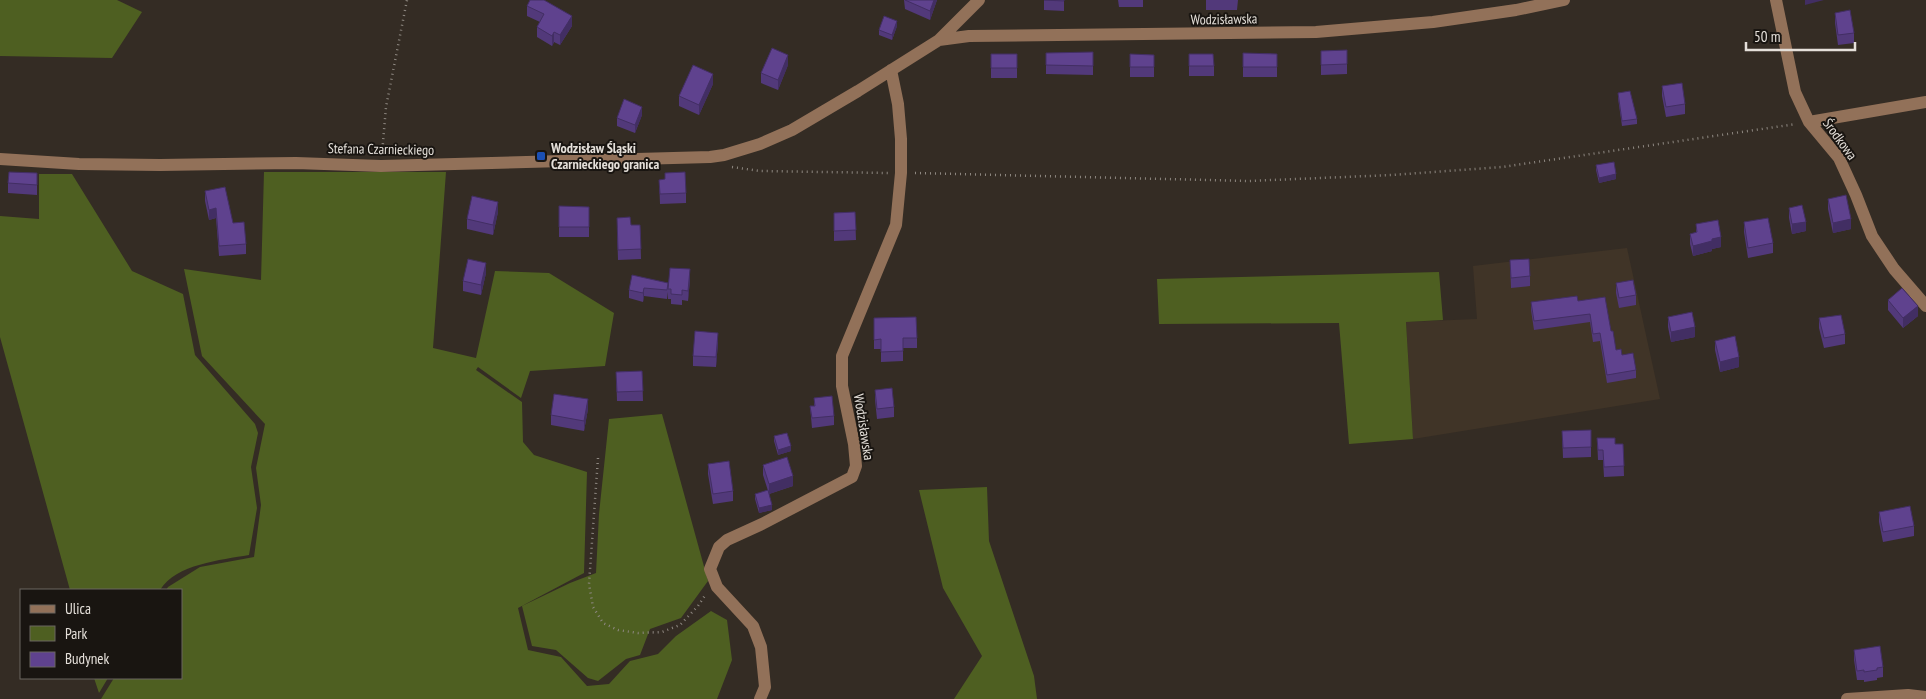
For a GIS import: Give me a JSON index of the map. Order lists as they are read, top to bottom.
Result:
{
  "streets": {
    "street": ["Wodzisławska", "Środkowa", "Stefana Czarnieckiego"]
  },
  "crossings": [
    ["Wodzisławska", "Stefana Czarnieckiego"]
  ],
  "places": {
    "transit": ["Wodzisław Śląski Czarnieckiego granica"]
  },
  "legend": ["Ulica", "Park", "Budynek"],
  "scale_bar": "50 m"
}
